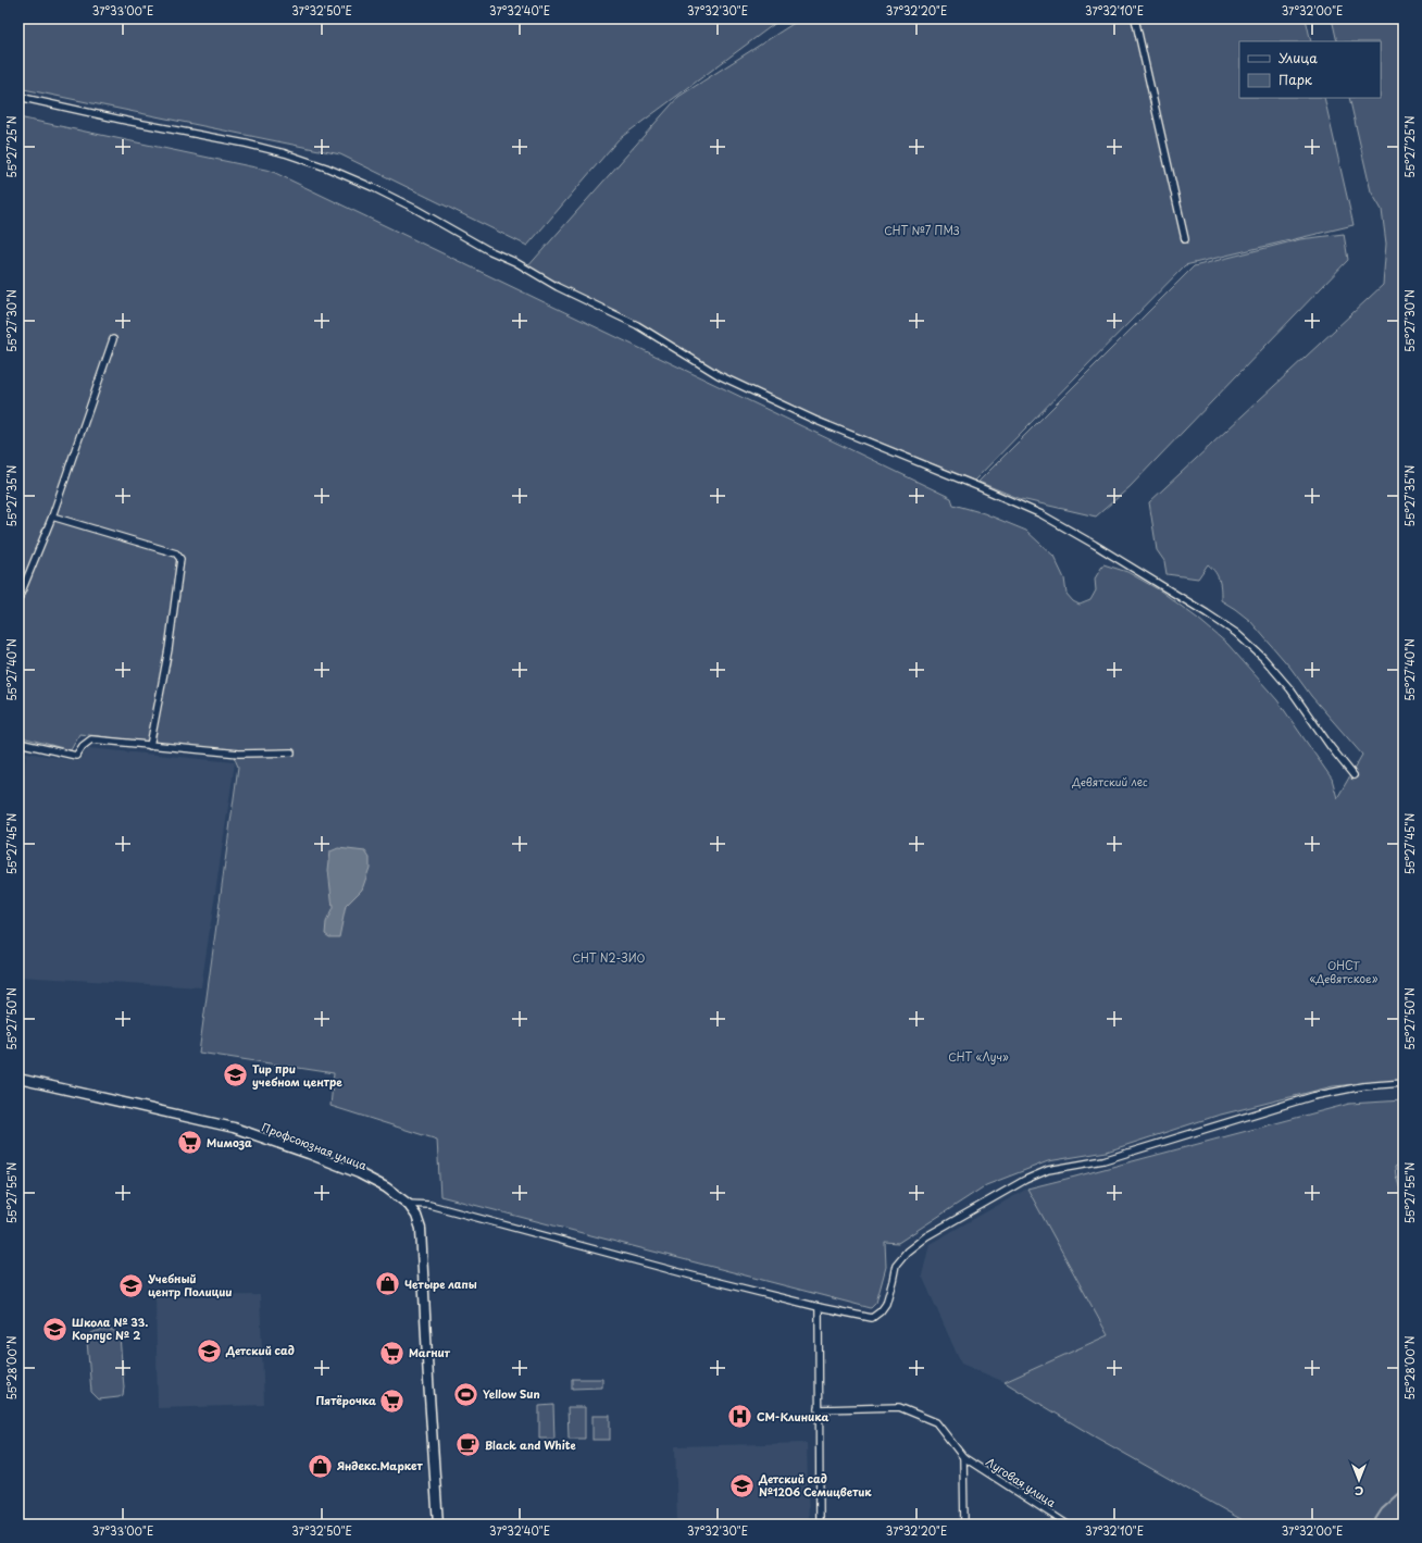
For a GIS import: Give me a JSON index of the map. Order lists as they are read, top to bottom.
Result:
{
  "streets": {
    "main road": ["Профсоюзная улица"],
    "street": ["Луговая улица"]
  },
  "parks": [
    "СНТ №7 ПМЗ",
    "Девятский лес",
    "СНТ N2-ЗИО",
    "ОНСТ «Девятское»",
    "СНТ «Луч»"
  ],
  "places": {
    "school or university": [
      "Тир при учебном центре",
      "Учебный центр Полиции",
      "Школа № 33. Корпус № 2",
      "Детский сад",
      "Детский сад №1206 Семицветик"
    ],
    "supermarket": ["Мимоза", "Магнит", "Пятёрочка"],
    "shop": ["Четыре лапы", "Яндекс.Маркет"],
    "sports": ["Yellow Sun"],
    "hospital": ["СМ-Клиника"],
    "cafe": ["Black and White"]
  },
  "legend": ["Улица", "Парк"],
  "north": "bottom",
  "coordinates": [
    "37°33'00\"E",
    "37°32'50\"E",
    "37°32'40\"E",
    "37°32'30\"E",
    "37°32'20\"E",
    "37°32'10\"E",
    "37°32'00\"E",
    "55°27'25\"N",
    "55°27'30\"N",
    "55°27'35\"N",
    "55°27'40\"N",
    "55°27'45\"N",
    "55°27'50\"N",
    "55°27'55\"N",
    "55°28'00\"N"
  ]
}
